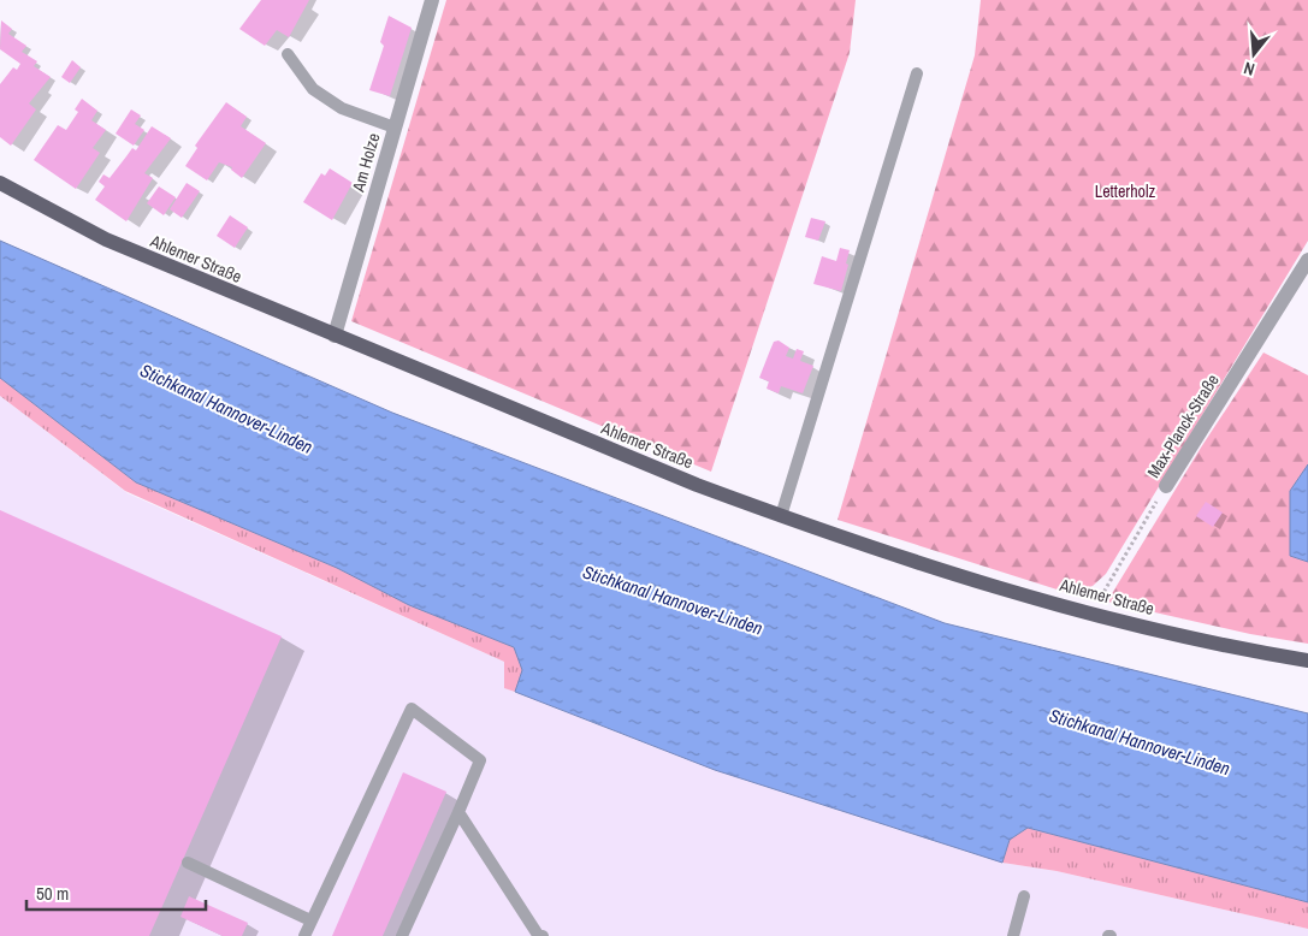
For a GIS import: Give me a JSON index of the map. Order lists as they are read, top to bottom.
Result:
{
  "streets": {
    "main road": ["Ahlemer Straße"],
    "street": ["Am Holze", "Max-Planck-Straße"]
  },
  "crossings": [
    ["Am Holze", "Ahlemer Straße"],
    ["Ahlemer Straße", "Max-Planck-Straße"]
  ],
  "water": ["Stichkanal Hannover-Linden"],
  "parks": ["Letterholz"],
  "scale_bar": "50 m",
  "north": "bottom"
}
